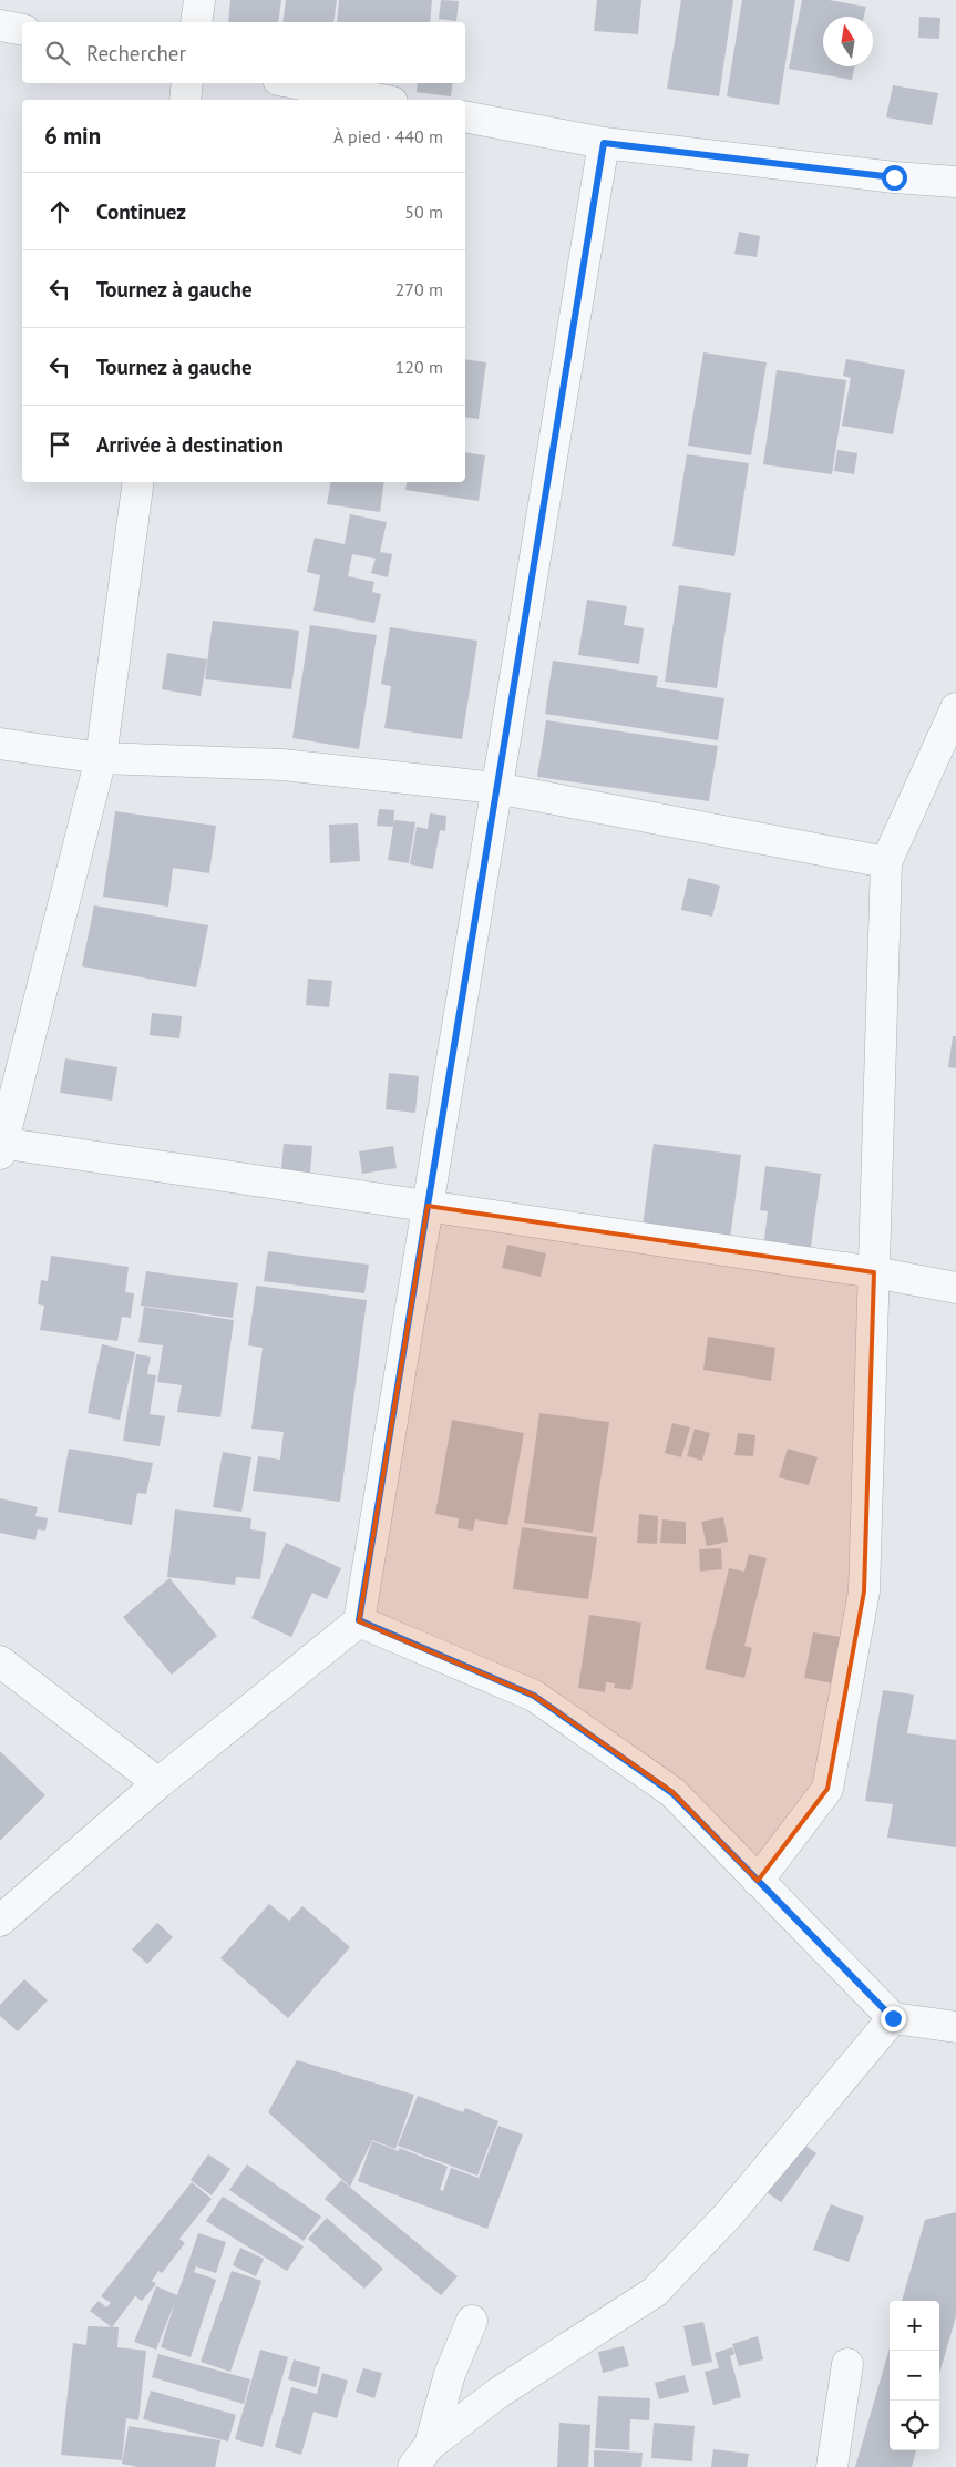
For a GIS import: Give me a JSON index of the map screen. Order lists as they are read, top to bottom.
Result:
{
  "north": "top",
  "page": {
    "search": "Rechercher",
    "heading": ["6 min", "À pied · 440 m"],
    "list": [
      ["Continuez", "50 m"],
      ["Tournez à gauche", "270 m"],
      ["Tournez à gauche", "120 m"],
      "Arrivée à destination"
    ],
    "map_buttons": ["+", "−"]
  }
}
